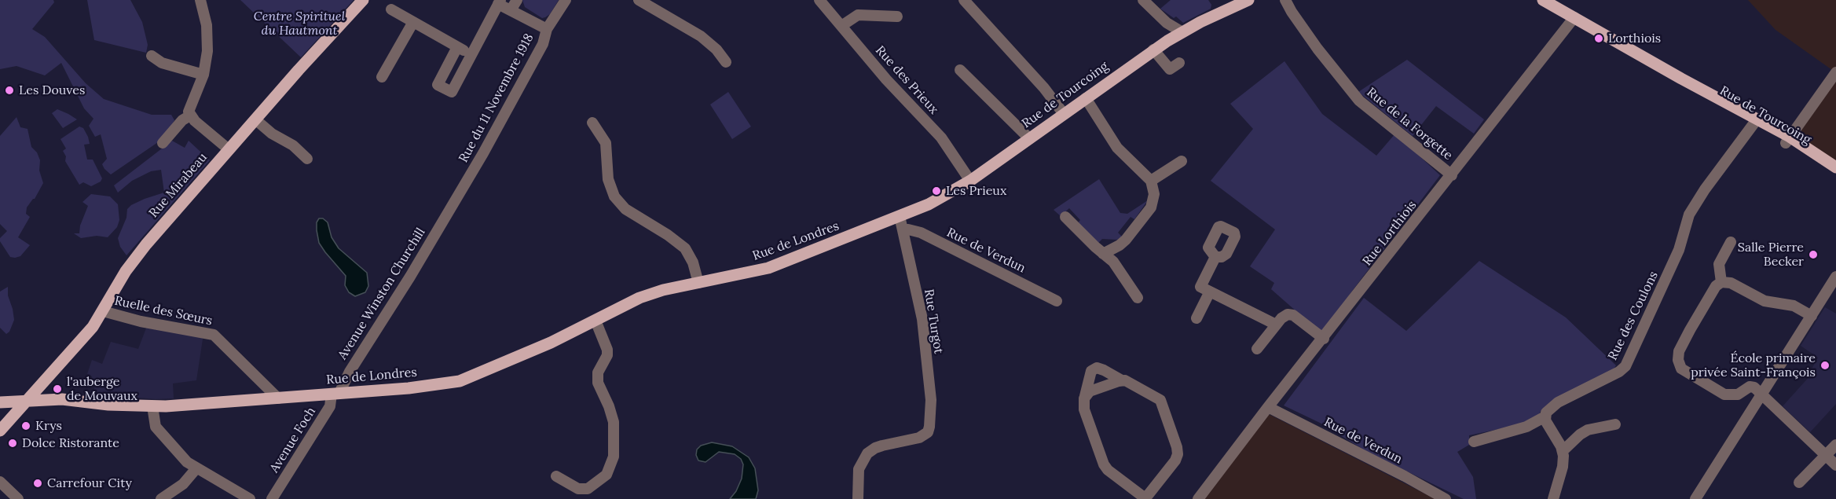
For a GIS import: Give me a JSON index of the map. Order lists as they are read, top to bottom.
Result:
{
  "streets": {
    "main road": ["Rue de Tourcoing", "Rue Mirabeau", "Rue de Londres"],
    "street": [
      "Rue des Prieux",
      "Rue du 11 Novembre 1918",
      "Rue de la Forgette",
      "Rue Lorthiois",
      "Rue de Verdun",
      "Avenue Winston Churchill",
      "Ruelle des Sœurs",
      "Rue des Coulons",
      "Rue Turgot",
      "Avenue Foch"
    ]
  },
  "crossings": [
    ["Rue des Prieux", "Rue de Tourcoing"],
    ["Rue de Tourcoing", "Rue Lorthiois"],
    ["Rue de Tourcoing", "Rue de Londres"],
    ["Rue de Tourcoing", "Rue des Coulons"],
    ["Rue de Tourcoing", "Rue Turgot"],
    ["Rue du 11 Novembre 1918", "Avenue Winston Churchill"],
    ["Rue de la Forgette", "Rue Lorthiois"],
    ["Rue Mirabeau", "Rue de Londres"],
    ["Rue Mirabeau", "Ruelle des Sœurs"],
    ["Rue Lorthiois", "Rue de Verdun"],
    ["Rue de Londres", "Avenue Winston Churchill"],
    ["Rue de Londres", "Ruelle des Sœurs"],
    ["Rue de Londres", "Rue Turgot"],
    ["Rue de Londres", "Avenue Foch"],
    ["Rue de Verdun", "Rue Turgot"],
    ["Avenue Winston Churchill", "Avenue Foch"]
  ],
  "parks": ["Centre Spirituel du Hautmont"],
  "places": [
    "Lorthiois",
    "Les Douves",
    "Les Prieux",
    "Salle Pierre Becker",
    "École primaire privée Saint-François",
    "l'auberge de Mouvaux",
    "Krys",
    "Dolce Ristorante",
    "Carrefour City"
  ]
}
